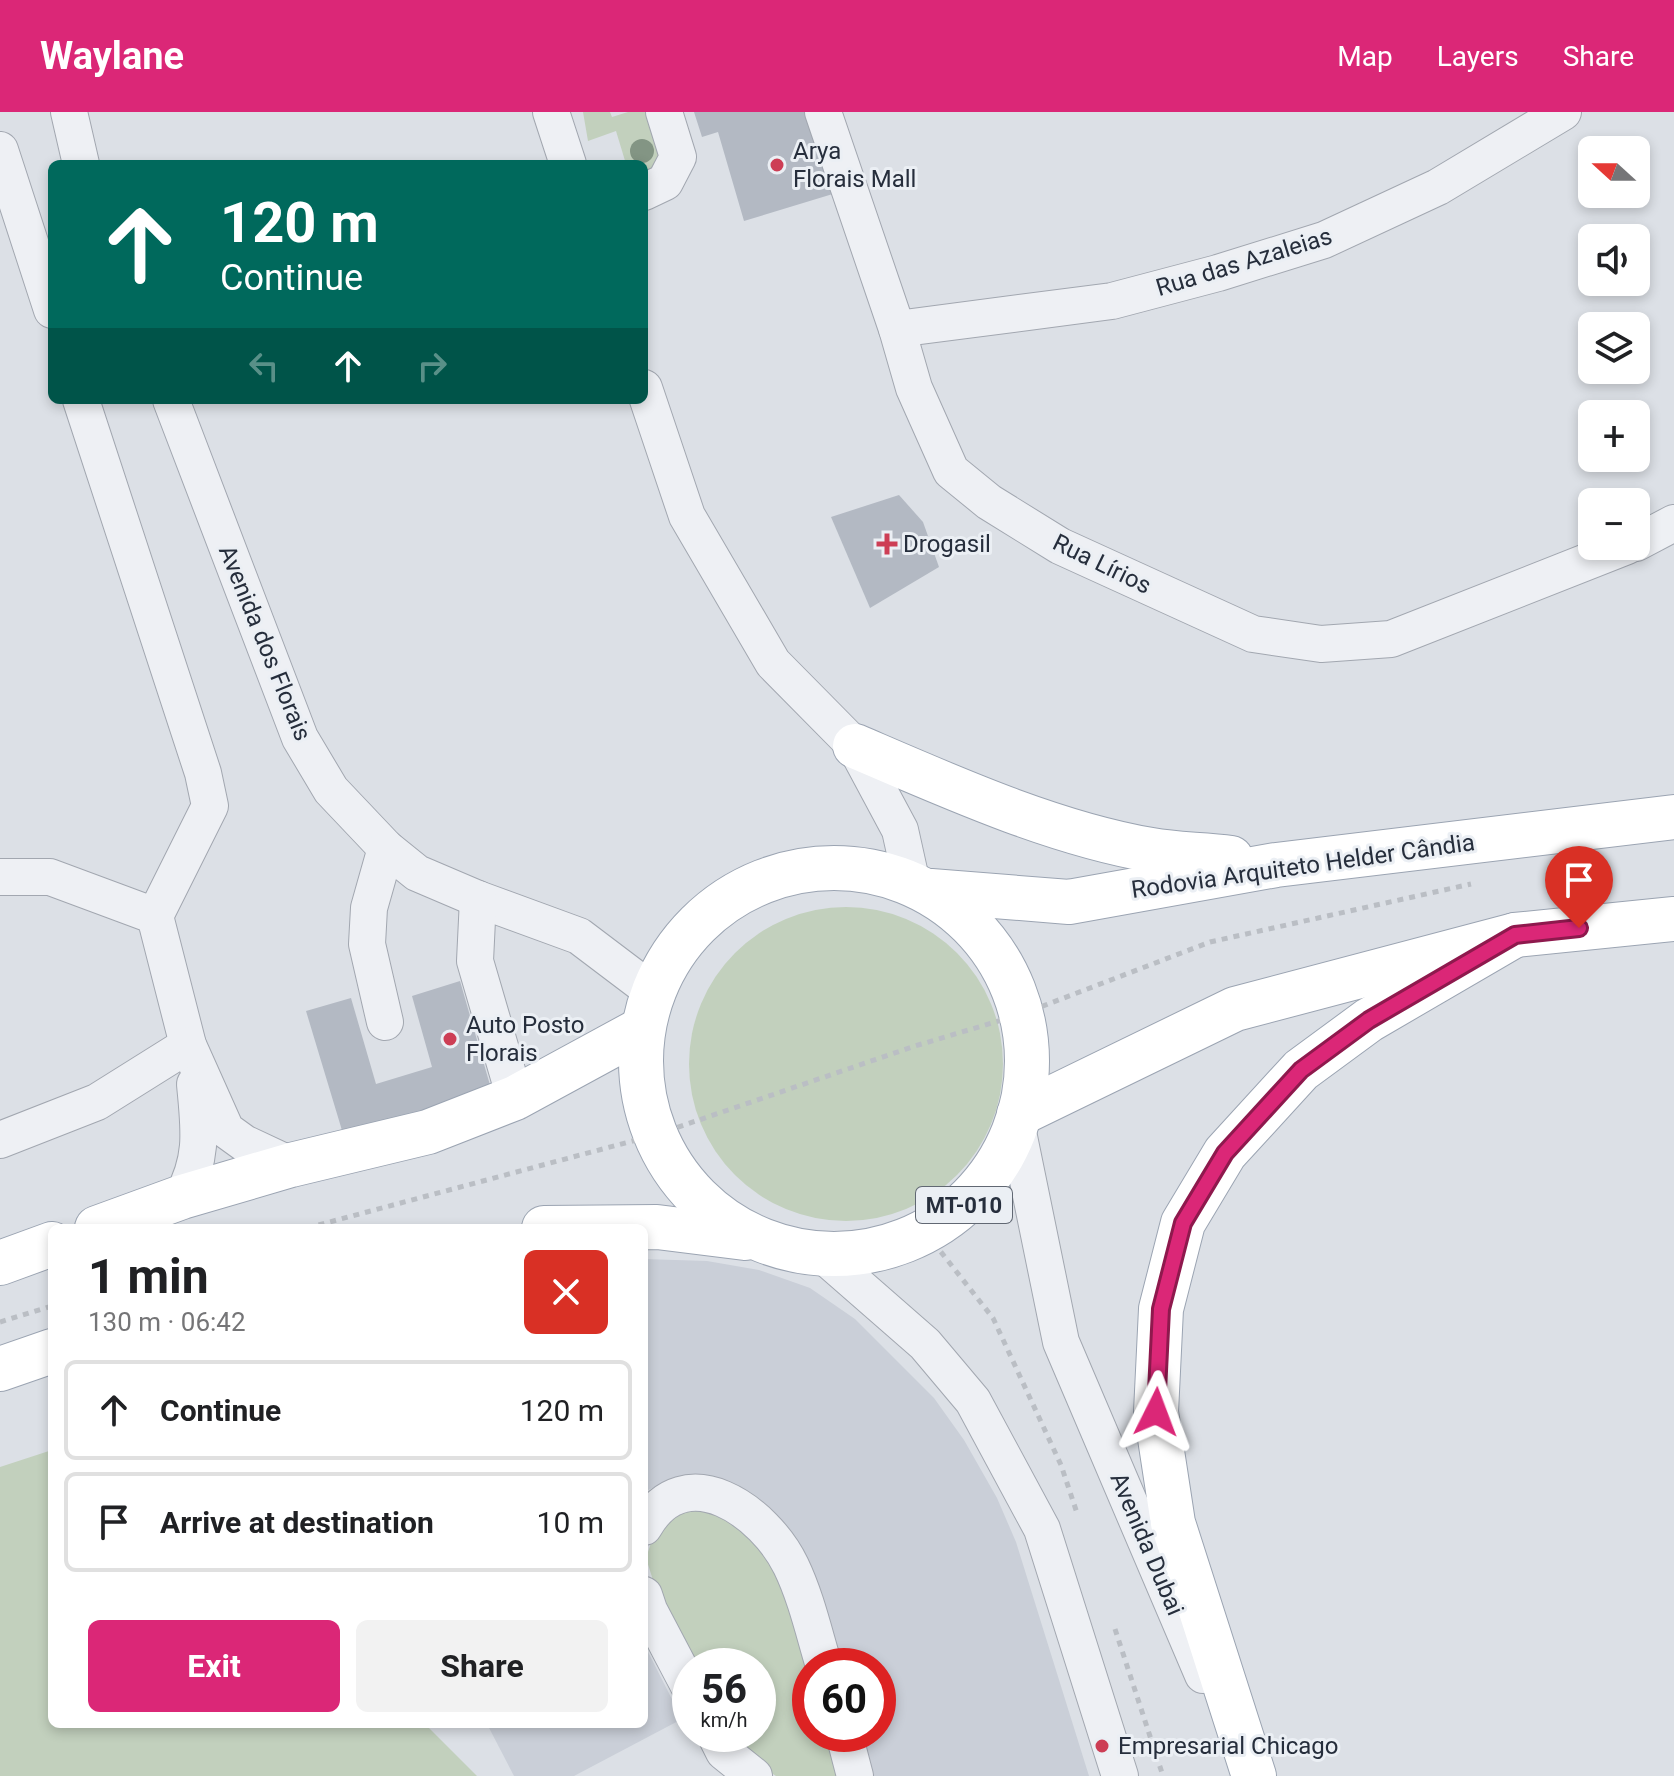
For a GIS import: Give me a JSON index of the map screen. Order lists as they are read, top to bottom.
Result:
{
  "streets": {
    "main road": ["Rodovia Arquiteto Helder Cândia", "MT-010"],
    "street": [
      "Rua das Azaleias",
      "Rua Lírios",
      "Avenida dos Florais",
      "Avenida Dubai"
    ]
  },
  "crossings": [
    ["Rua das Azaleias", "Rua Lírios"],
    ["Avenida dos Florais", "MT-010"],
    ["Rodovia Arquiteto Helder Cândia", "MT-010"],
    ["MT-010", "Avenida Dubai"]
  ],
  "places": {
    "other": ["Arya Florais Mall", "Auto Posto Florais", "Empresarial Chicago"],
    "health": ["Drogasil"]
  },
  "north": "left",
  "page": {
    "header": "Waylane",
    "nav": ["Map", "Layers", "Share"],
    "map_buttons": ["+", "−"],
    "turn": ["120 m", "Continue"],
    "heading": ["1 min", "130 m · 06:42"],
    "list": [
      {
        "name": "Continue",
        "value": "120 m"
      },
      {
        "name": "Arrive at destination",
        "value": "10 m"
      }
    ],
    "buttons": ["Exit", "Share"],
    "speed": "56 km/h",
    "limit": "60"
  }
}
